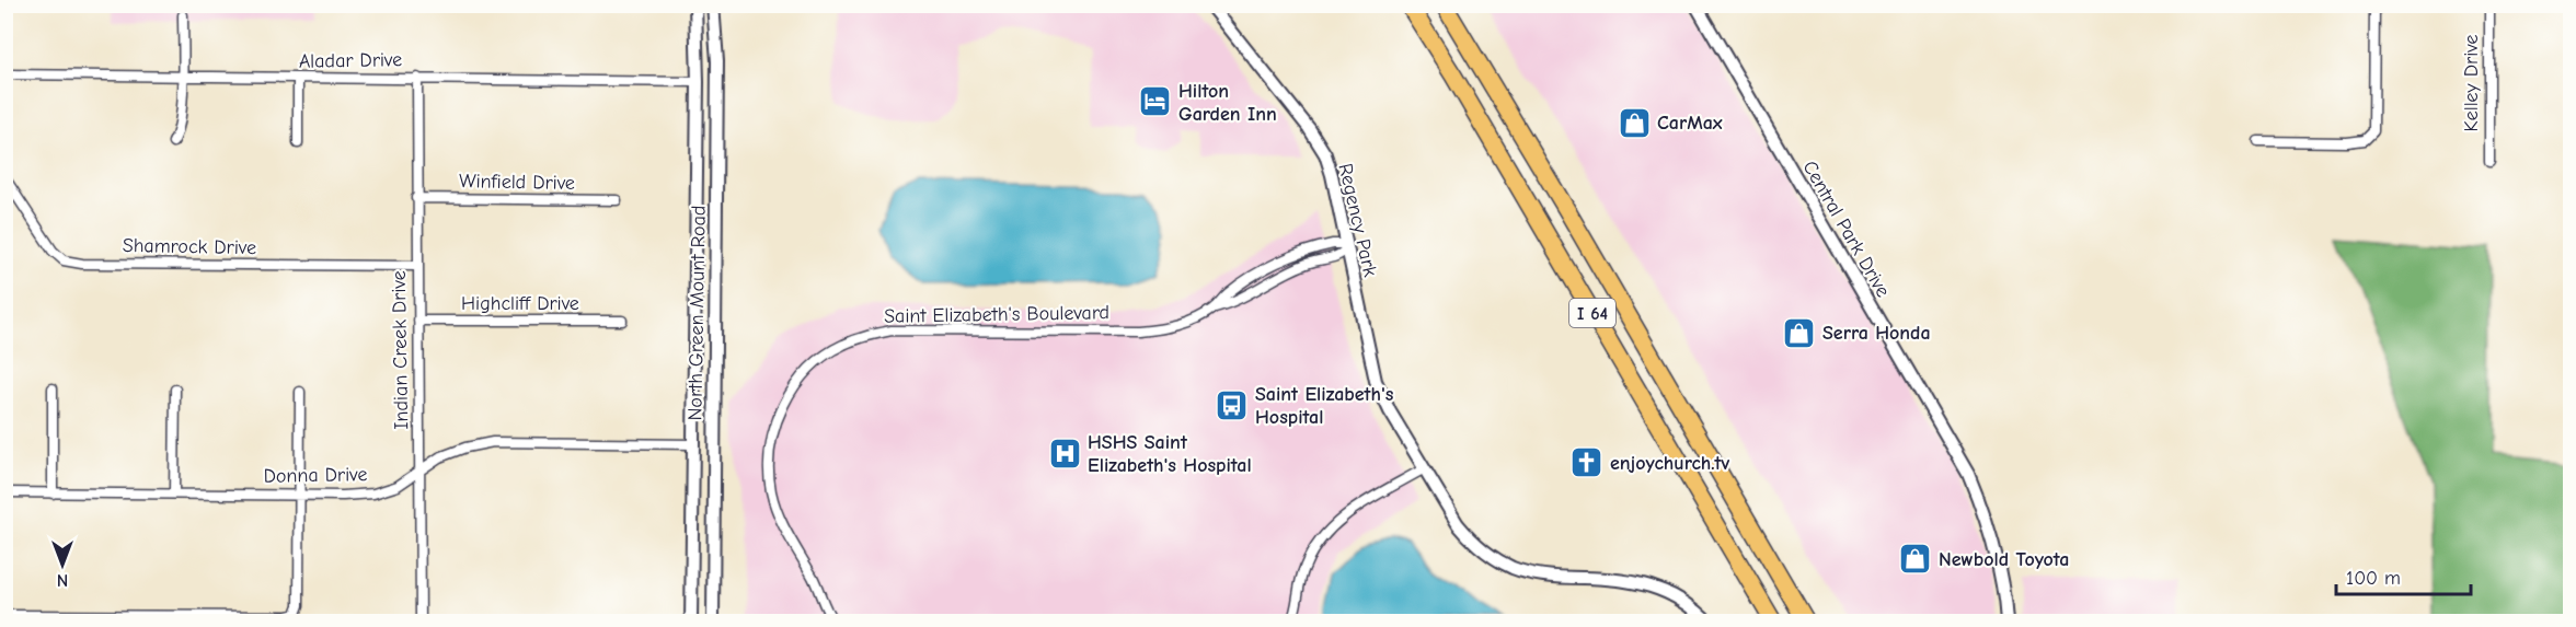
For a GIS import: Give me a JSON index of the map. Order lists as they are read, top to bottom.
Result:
{
  "streets": {
    "highway": ["I 64"],
    "street": [
      "Aladar Drive",
      "Kelley Drive",
      "Winfield Drive",
      "Regency Park",
      "Central Park Drive",
      "Shamrock Drive",
      "Highcliff Drive",
      "North Green Mount Road",
      "Saint Elizabeth's Boulevard",
      "Indian Creek Drive",
      "Donna Drive"
    ]
  },
  "crossings": [
    ["Aladar Drive", "North Green Mount Road"],
    ["Aladar Drive", "Indian Creek Drive"],
    ["Winfield Drive", "Indian Creek Drive"],
    ["Regency Park", "Saint Elizabeth's Boulevard"],
    ["Shamrock Drive", "Indian Creek Drive"],
    ["Highcliff Drive", "Indian Creek Drive"],
    ["North Green Mount Road", "Donna Drive"],
    ["Indian Creek Drive", "Donna Drive"]
  ],
  "places": {
    "hotel": ["Hilton Garden Inn"],
    "shop": ["CarMax", "Serra Honda", "Newbold Toyota"],
    "bus stop": ["Saint Elizabeth's Hospital"],
    "hospital": ["HSHS Saint Elizabeth's Hospital"],
    "church": ["enjoychurch.tv"]
  },
  "scale_bar": "100 m",
  "north": "bottom"
}
